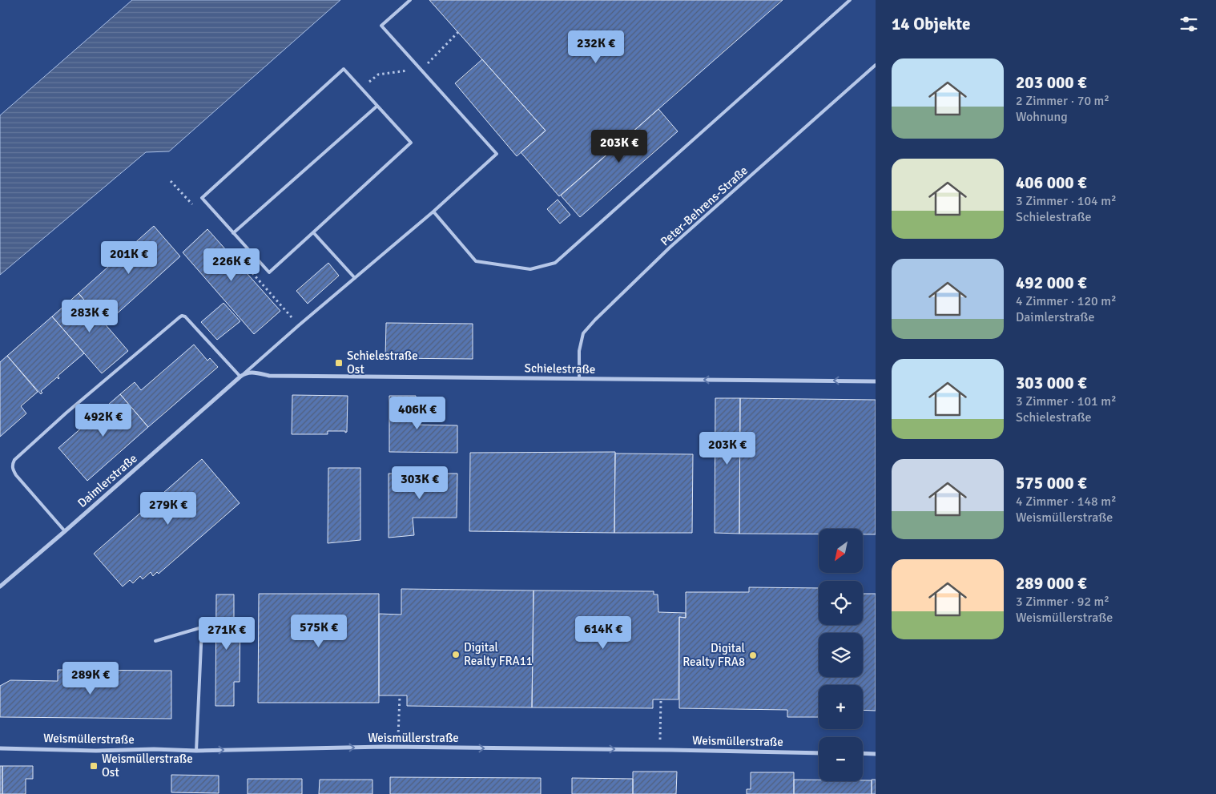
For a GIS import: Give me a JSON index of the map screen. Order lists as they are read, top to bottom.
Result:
{
  "streets": {
    "street": ["Schielestraße", "Daimlerstraße", "Weismüllerstraße"],
    "lane": ["Peter-Behrens-Straße"]
  },
  "crossings": [
    ["Peter-Behrens-Straße", "Schielestraße"],
    ["Schielestraße", "Daimlerstraße"]
  ],
  "one_way": ["Schielestraße", "Weismüllerstraße"],
  "places": {
    "transit": ["Schielestraße Ost", "Weismüllerstraße Ost"],
    "other": ["Digital Realty FRA11", "Digital Realty FRA8"]
  },
  "north": "bottom left",
  "page": {
    "heading": "14 Objekte",
    "price": [
      "232K €",
      "203K €",
      "201K €",
      "226K €",
      "283K €",
      "406K €",
      "492K €",
      "203K €",
      "303K €",
      "279K €",
      "575K €",
      "614K €",
      "271K €",
      "289K €"
    ],
    "list": [
      {
        "name": "203 000 €",
        "note": "2 Zimmer · 70 m² · Wohnung"
      },
      {
        "name": "406 000 €",
        "note": "3 Zimmer · 104 m² · Schielestraße"
      },
      {
        "name": "492 000 €",
        "note": "4 Zimmer · 120 m² · Daimlerstraße"
      },
      {
        "name": "303 000 €",
        "note": "3 Zimmer · 101 m² · Schielestraße"
      },
      {
        "name": "575 000 €",
        "note": "4 Zimmer · 148 m² · Weismüllerstraße"
      },
      {
        "name": "289 000 €",
        "note": "3 Zimmer · 92 m² · Weismüllerstraße"
      }
    ],
    "map_buttons": ["+", "−"]
  }
}
